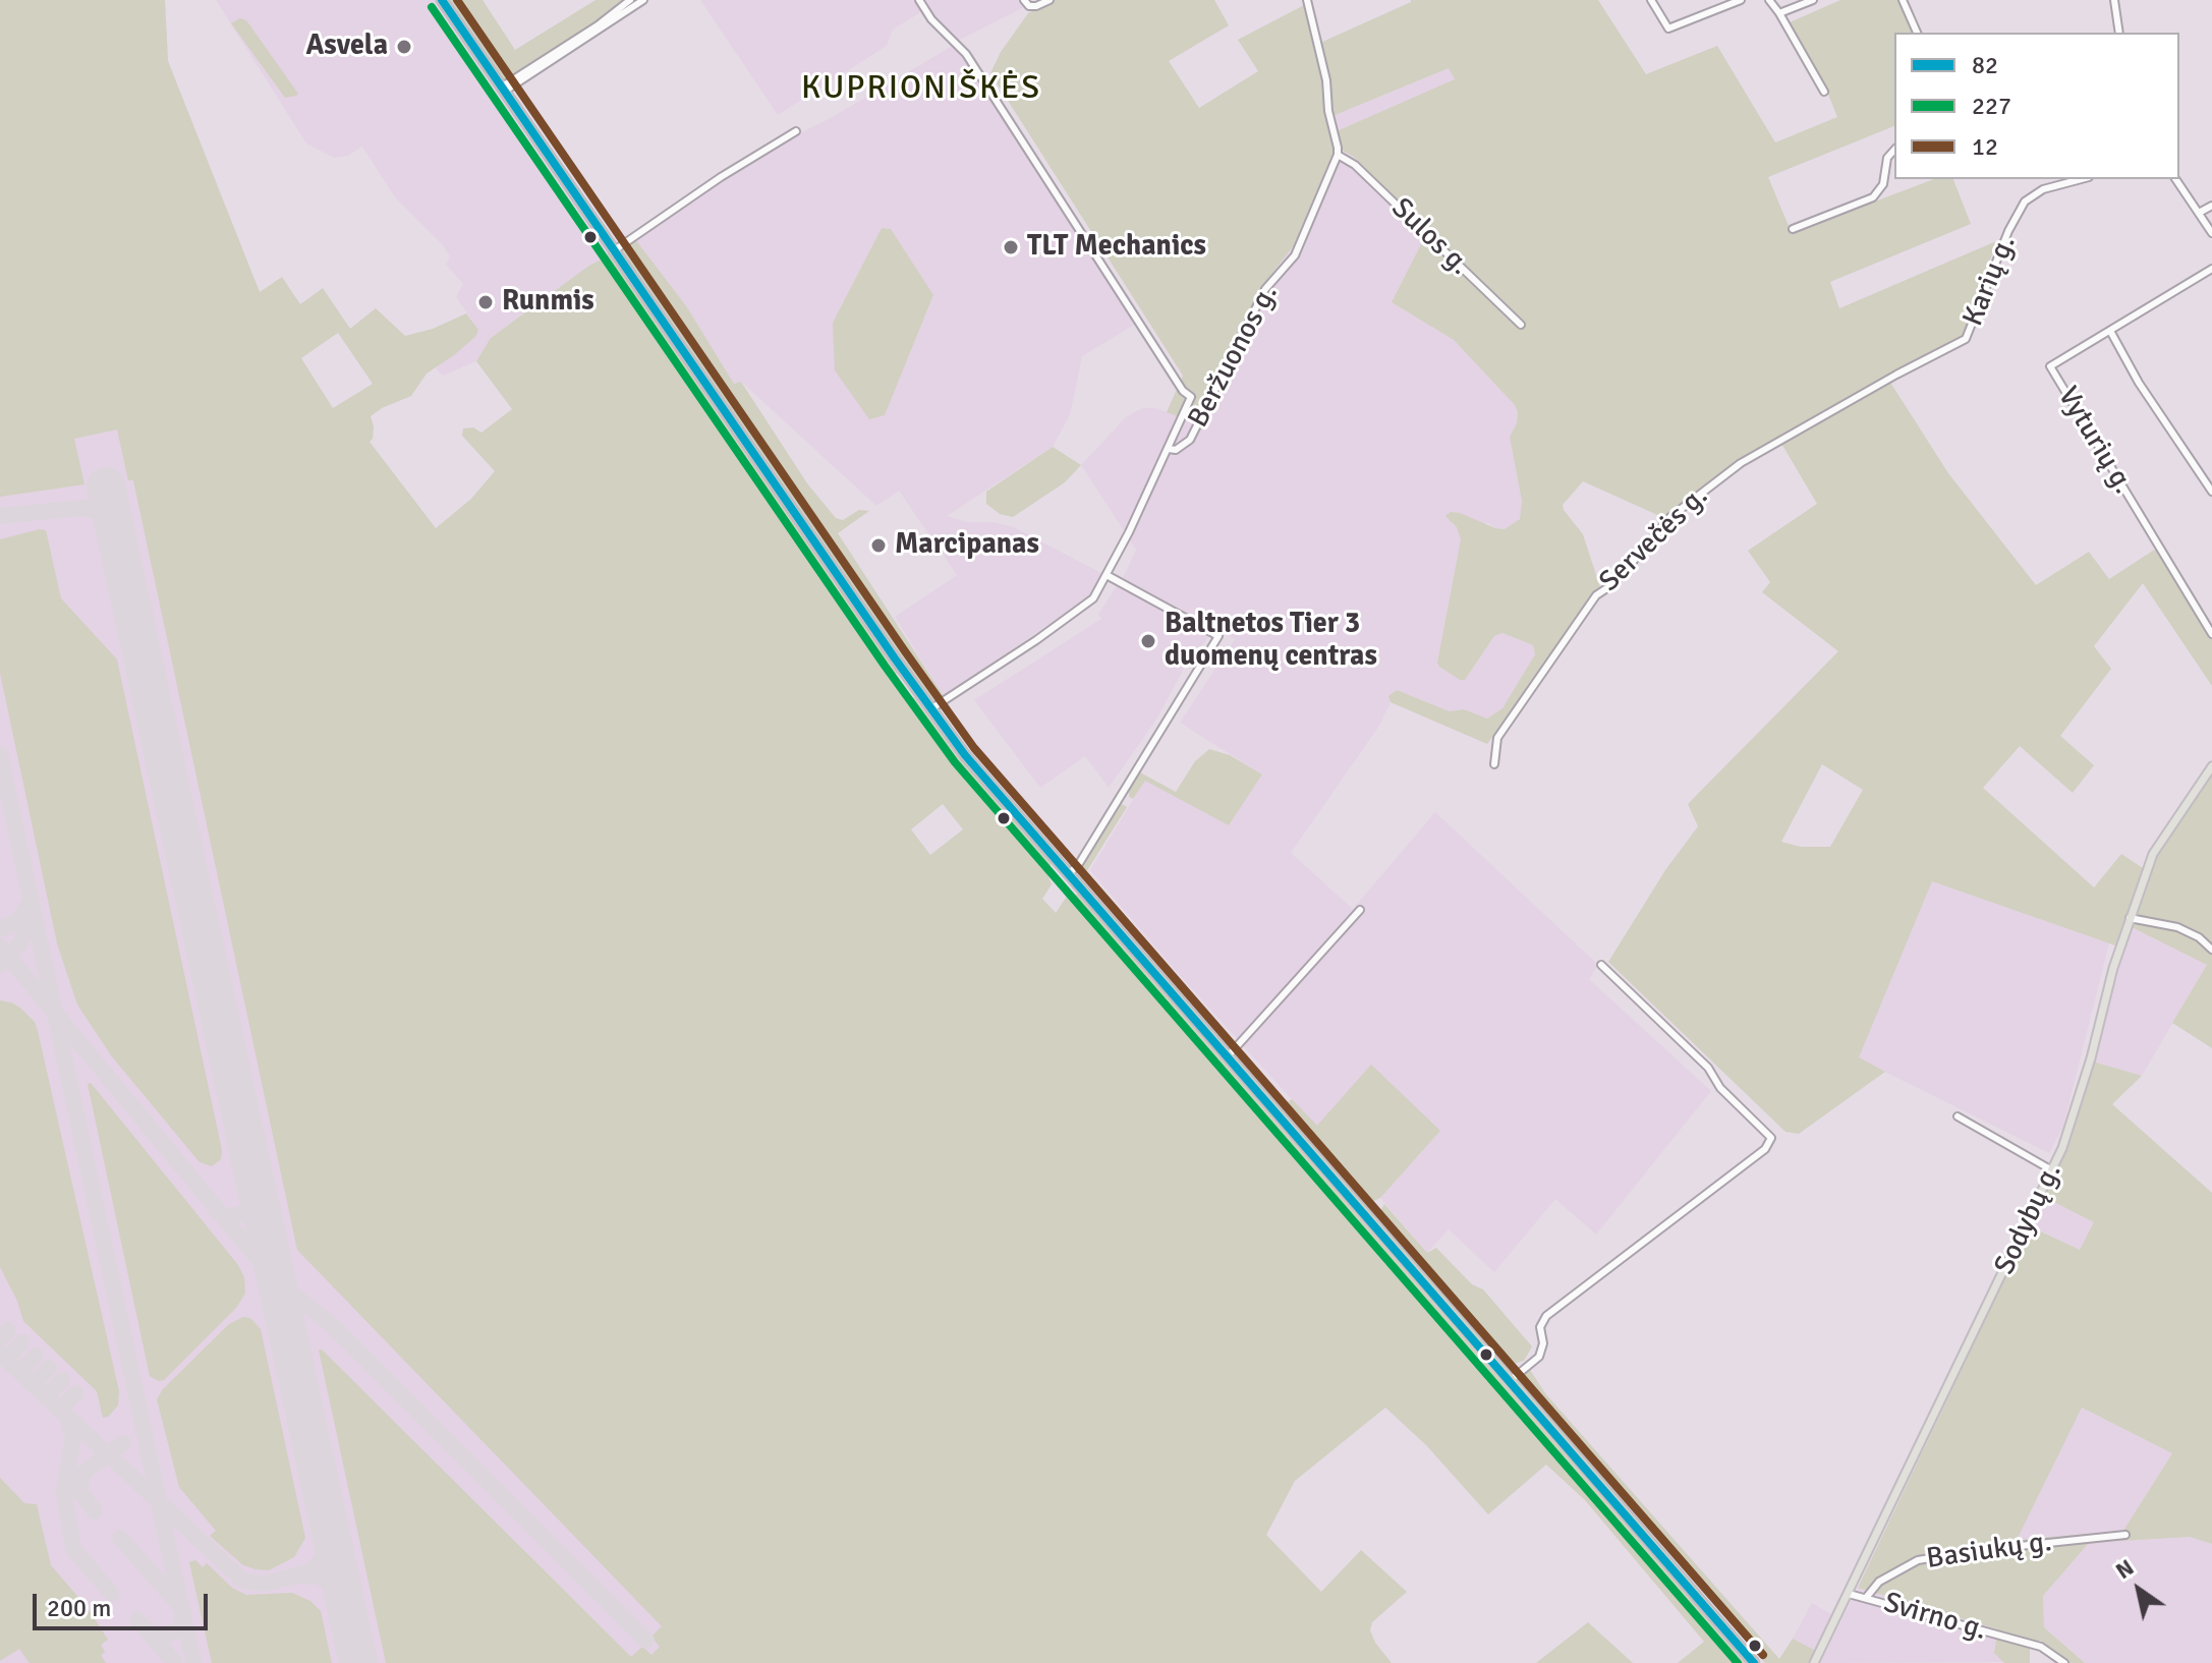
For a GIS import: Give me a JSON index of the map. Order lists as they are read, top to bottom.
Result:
{
  "streets": {
    "main road": ["Sodybų g."],
    "street": [
      "Sulos g.",
      "Karių g.",
      "Beržuonos g.",
      "Vyturių g.",
      "Servečės g.",
      "Basiukų g.",
      "Svirno g."
    ]
  },
  "crossings": [
    ["Sulos g.", "Beržuonos g."],
    ["Karių g.", "Servečės g."],
    ["Sodybų g.", "Svirno g."],
    ["Basiukų g.", "Svirno g."]
  ],
  "districts": ["KUPRIONIŠKĖS"],
  "places": [
    "Asvela",
    "TLT Mechanics",
    "Runmis",
    "Marcipanas",
    "Baltnetos Tier 3 duomenų centras"
  ],
  "lines": ["transit line 82", "transit line 12", "transit line 227"],
  "legend": ["82", "227", "12"],
  "scale_bar": "200 m",
  "north": "top left"
}
